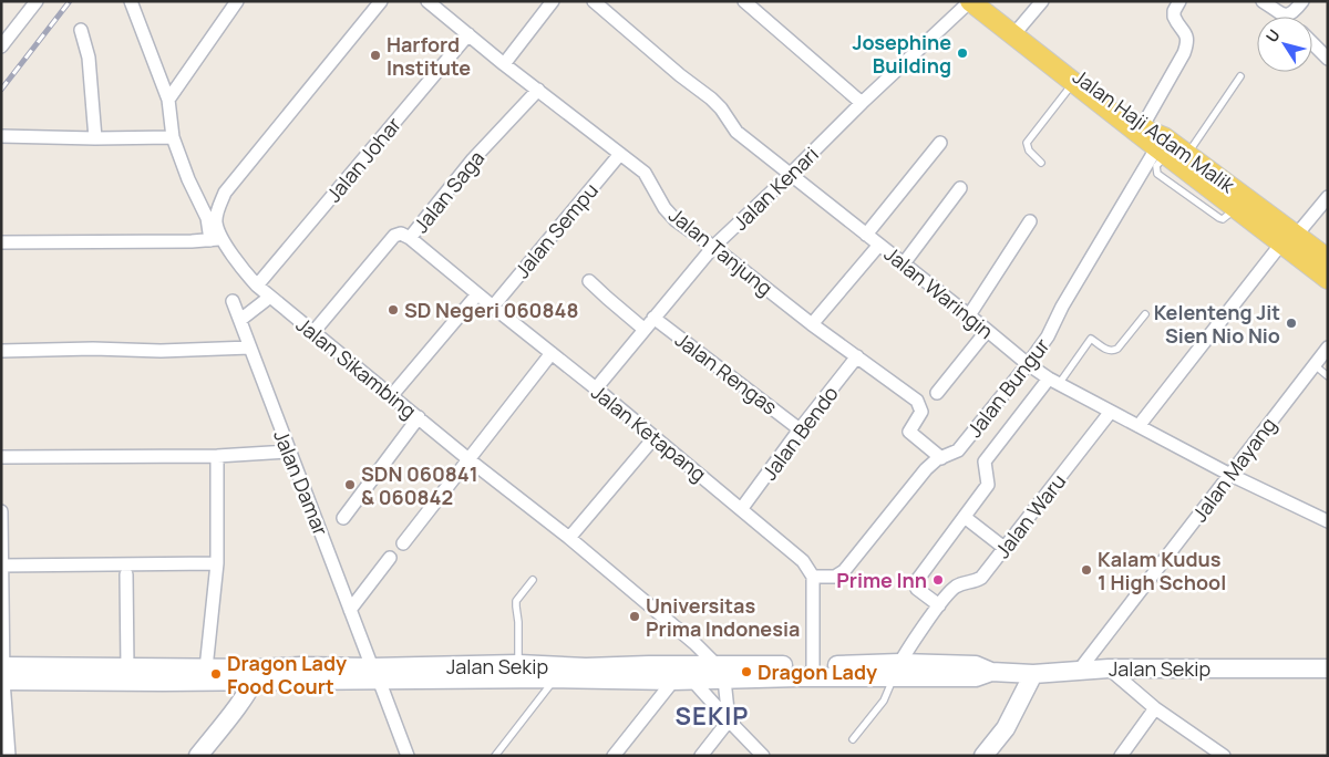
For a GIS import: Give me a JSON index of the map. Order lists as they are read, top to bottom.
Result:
{
  "streets": {
    "main road": ["Jalan Haji Adam Malik"],
    "street": [
      "Jalan Johar",
      "Jalan Kenari",
      "Jalan Saga",
      "Jalan Sempu",
      "Jalan Tanjung",
      "Jalan Waringin",
      "Jalan Sikambing",
      "Jalan Rengas",
      "Jalan Bungur",
      "Jalan Ketapang",
      "Jalan Bendo",
      "Jalan Mayang",
      "Jalan Damar",
      "Jalan Waru",
      "Jalan Sekip"
    ]
  },
  "crossings": [
    ["Jalan Haji Adam Malik", "Jalan Bungur"],
    ["Jalan Johar", "Jalan Tanjung"],
    ["Jalan Johar", "Jalan Sikambing"],
    ["Jalan Kenari", "Jalan Tanjung"],
    ["Jalan Kenari", "Jalan Waringin"],
    ["Jalan Kenari", "Jalan Rengas"],
    ["Jalan Kenari", "Jalan Ketapang"],
    ["Jalan Saga", "Jalan Tanjung"],
    ["Jalan Saga", "Jalan Sikambing"],
    ["Jalan Saga", "Jalan Ketapang"],
    ["Jalan Sempu", "Jalan Tanjung"],
    ["Jalan Sempu", "Jalan Ketapang"],
    ["Jalan Tanjung", "Jalan Bungur"],
    ["Jalan Tanjung", "Jalan Bendo"],
    ["Jalan Waringin", "Jalan Bungur"],
    ["Jalan Waringin", "Jalan Mayang"],
    ["Jalan Waringin", "Jalan Waru"],
    ["Jalan Sikambing", "Jalan Sekip"],
    ["Jalan Rengas", "Jalan Bendo"],
    ["Jalan Bungur", "Jalan Ketapang"],
    ["Jalan Ketapang", "Jalan Bendo"],
    ["Jalan Mayang", "Jalan Sekip"],
    ["Jalan Damar", "Jalan Sekip"],
    ["Jalan Waru", "Jalan Sekip"]
  ],
  "districts": ["SEKIP"],
  "places": [
    "Josephine Building",
    "Harford Institute",
    "SD Negeri 060848",
    "Kelenteng Jit Sien Nio Nio",
    "SDN 060841 & 060842",
    "Kalam Kudus 1 High School",
    "Prime Inn",
    "Universitas Prima Indonesia",
    "Dragon Lady",
    "Dragon Lady Food Court"
  ],
  "north": "top left"
}
